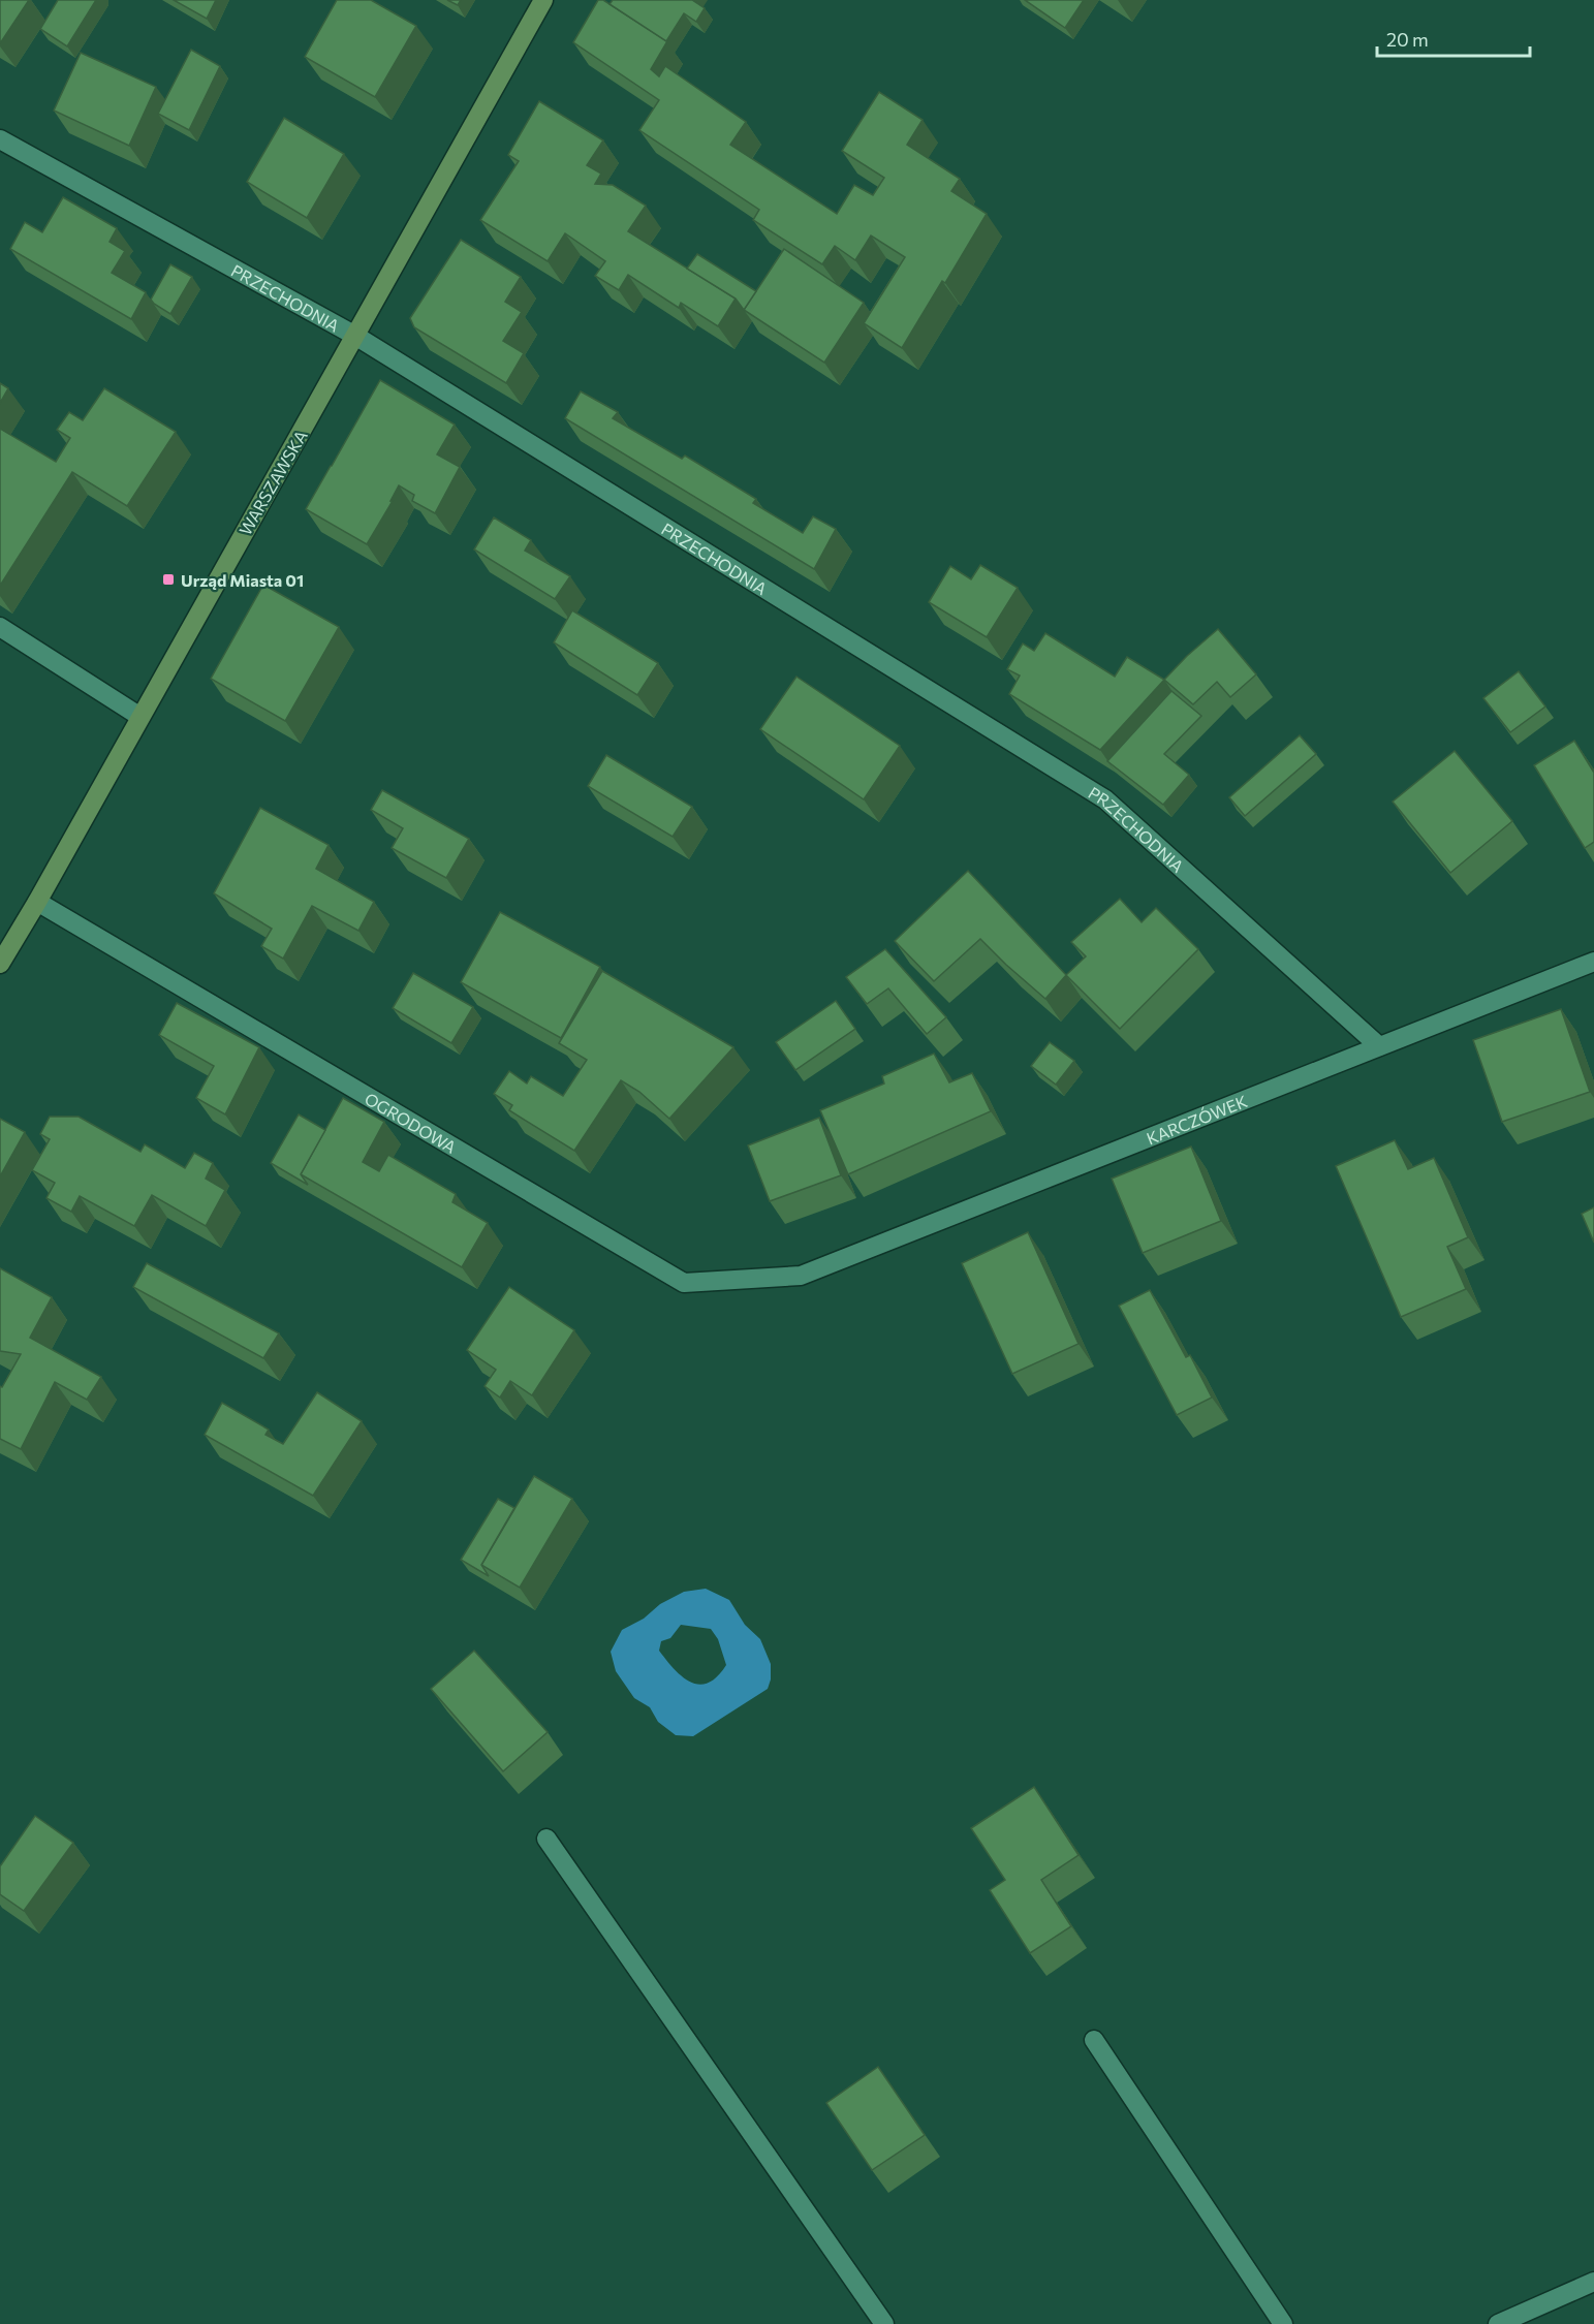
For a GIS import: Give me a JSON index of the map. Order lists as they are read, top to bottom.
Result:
{
  "streets": {
    "street": [
      "PRZECHODNIA",
      "WARSZAWSKA",
      "KARCZÓWEK",
      "OGRODOWA"
    ]
  },
  "crossings": [
    ["PRZECHODNIA", "WARSZAWSKA"],
    ["PRZECHODNIA", "KARCZÓWEK"],
    ["WARSZAWSKA", "OGRODOWA"],
    ["KARCZÓWEK", "OGRODOWA"]
  ],
  "places": {
    "transit": ["Urząd Miasta 01"]
  },
  "scale_bar": "20 m"
}
